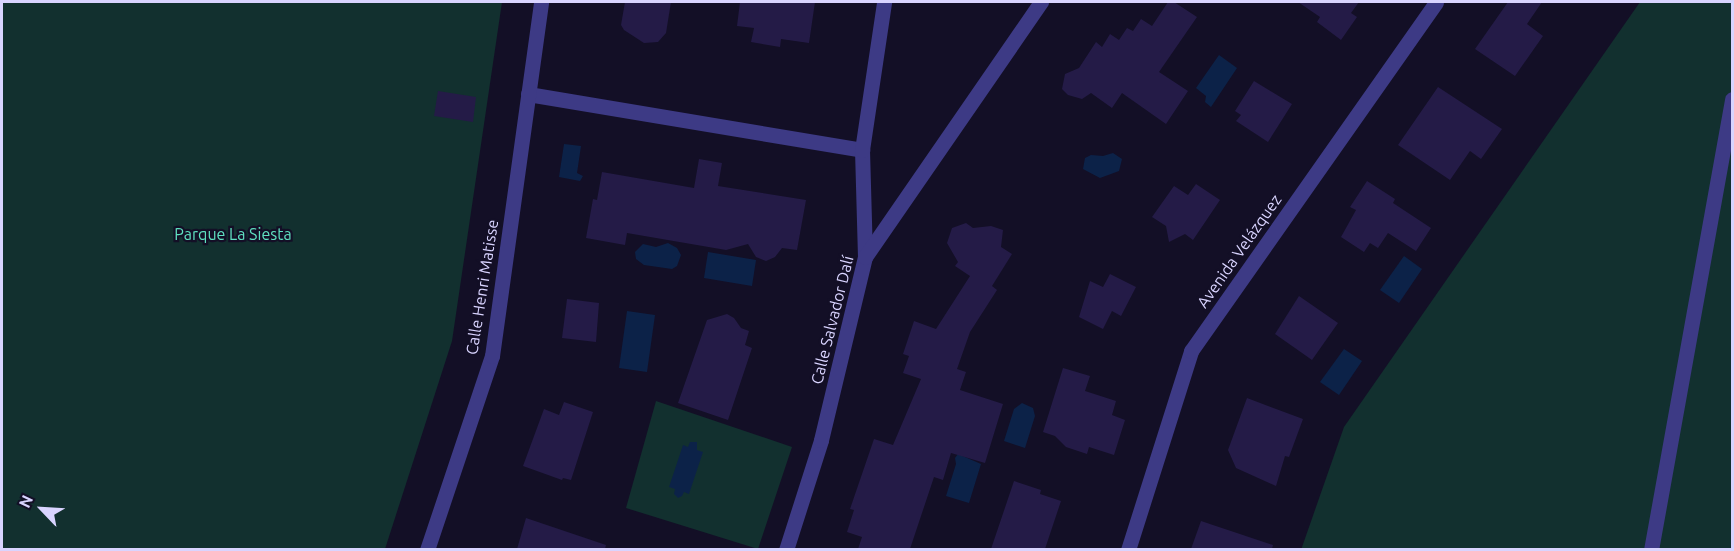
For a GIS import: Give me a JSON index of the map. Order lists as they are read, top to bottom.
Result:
{
  "streets": {
    "street": ["Avenida Velázquez", "Calle Henri Matisse", "Calle Salvador Dalí"]
  },
  "parks": ["Parque La Siesta"],
  "north": "top left"
}
